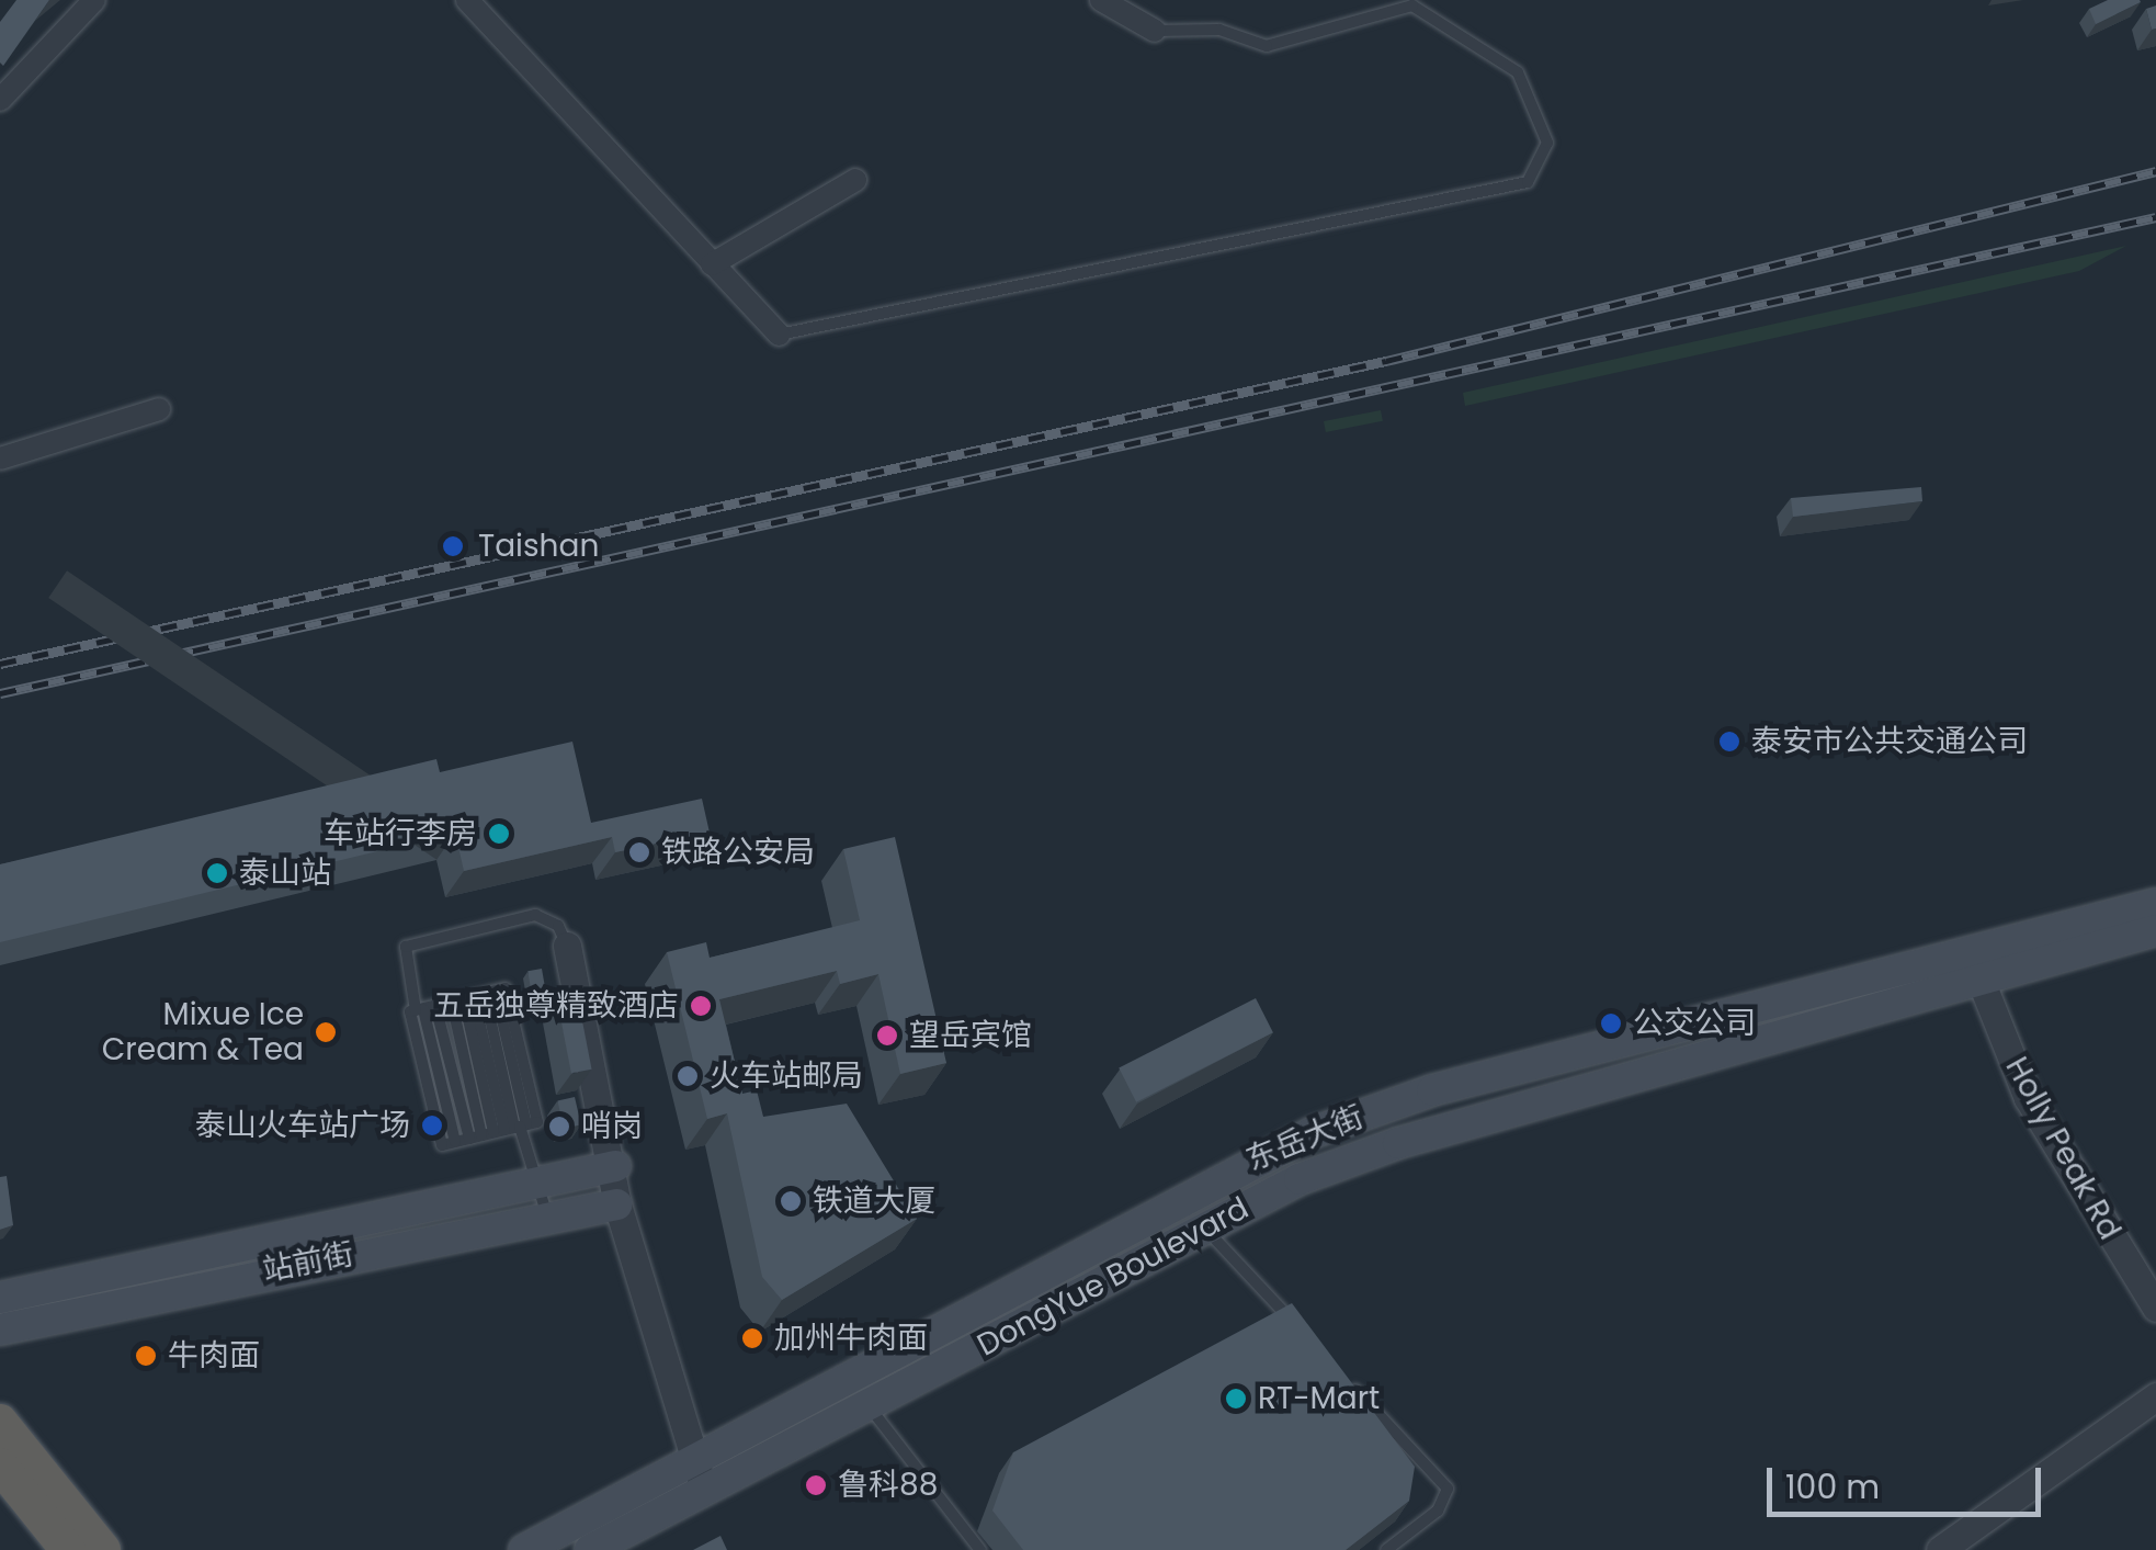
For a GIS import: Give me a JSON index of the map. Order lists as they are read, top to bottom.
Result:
{
  "streets": {
    "main road": ["东岳大街", "站前街", "DongYue Boulevard"],
    "street": ["Holly Peak Rd"]
  },
  "crossings": [
    ["Holly Peak Rd", "DongYue Boulevard"]
  ],
  "places": [
    "Taishan",
    "泰安市公共交通公司",
    "车站行李房",
    "铁路公安局",
    "泰山站",
    "五岳独尊精致酒店",
    "公交公司",
    "Mixue Ice Cream & Tea",
    "望岳宾馆",
    "火车站邮局",
    "泰山火车站广场",
    "哨岗",
    "铁道大厦",
    "加州牛肉面",
    "牛肉面",
    "RT-Mart",
    "鲁科88"
  ],
  "scale_bar": "100 m"
}
